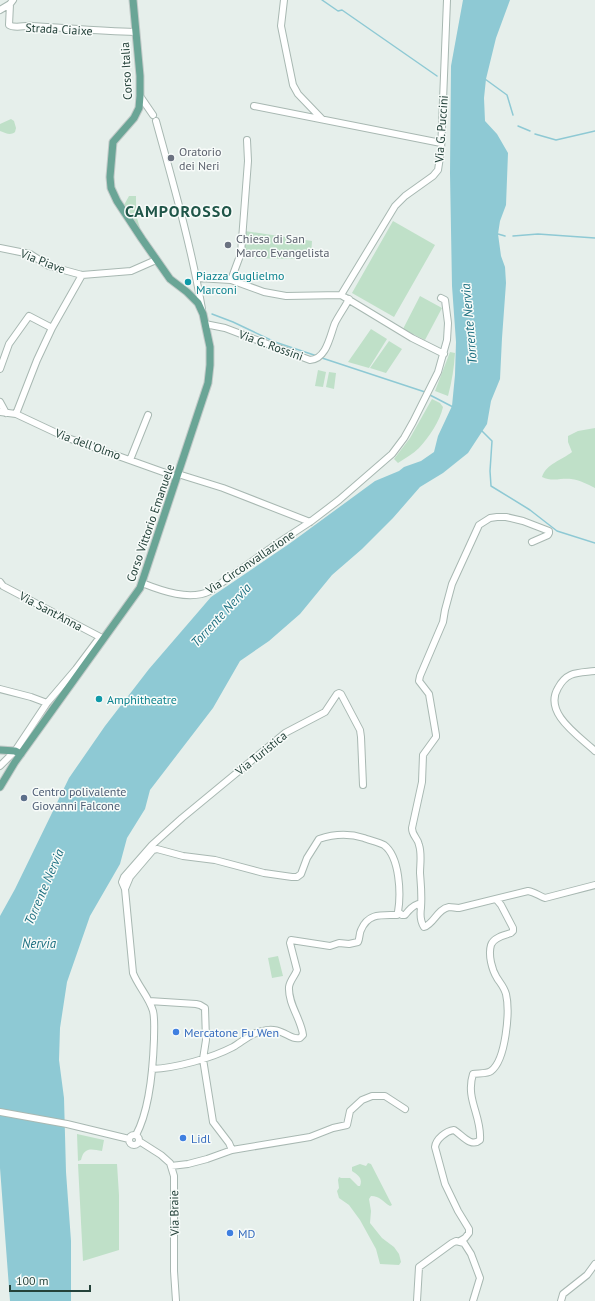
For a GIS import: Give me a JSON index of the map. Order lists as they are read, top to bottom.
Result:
{
  "streets": {
    "main road": ["Corso Italia", "Corso Vittorio Emanuele"],
    "street": [
      "Strada Ciaixe",
      "Via G. Puccini",
      "Via Piave",
      "Via G. Rossini",
      "Via dell'Olmo",
      "Via Circonvallazione",
      "Via Sant'Anna",
      "Via Turistica",
      "Via Braie"
    ]
  },
  "crossings": [
    ["Strada Ciaixe", "Corso Italia"],
    ["Corso Italia", "Via Piave"],
    ["Corso Italia", "Corso Vittorio Emanuele"],
    ["Via G. Rossini", "Corso Vittorio Emanuele"],
    ["Via dell'Olmo", "Corso Vittorio Emanuele"],
    ["Via dell'Olmo", "Via Circonvallazione"],
    ["Corso Vittorio Emanuele", "Via Circonvallazione"],
    ["Corso Vittorio Emanuele", "Via Sant'Anna"]
  ],
  "districts": ["CAMPOROSSO"],
  "water": ["Torrente Nervia", "Nervia"],
  "places": [
    "Oratorio dei Neri",
    "Chiesa di San Marco Evangelista",
    "Piazza Guglielmo Marconi",
    "Amphitheatre",
    "Centro polivalente Giovanni Falcone",
    "Mercatone Fu Wen",
    "Lidl",
    "MD"
  ],
  "scale_bar": "100 m"
}
